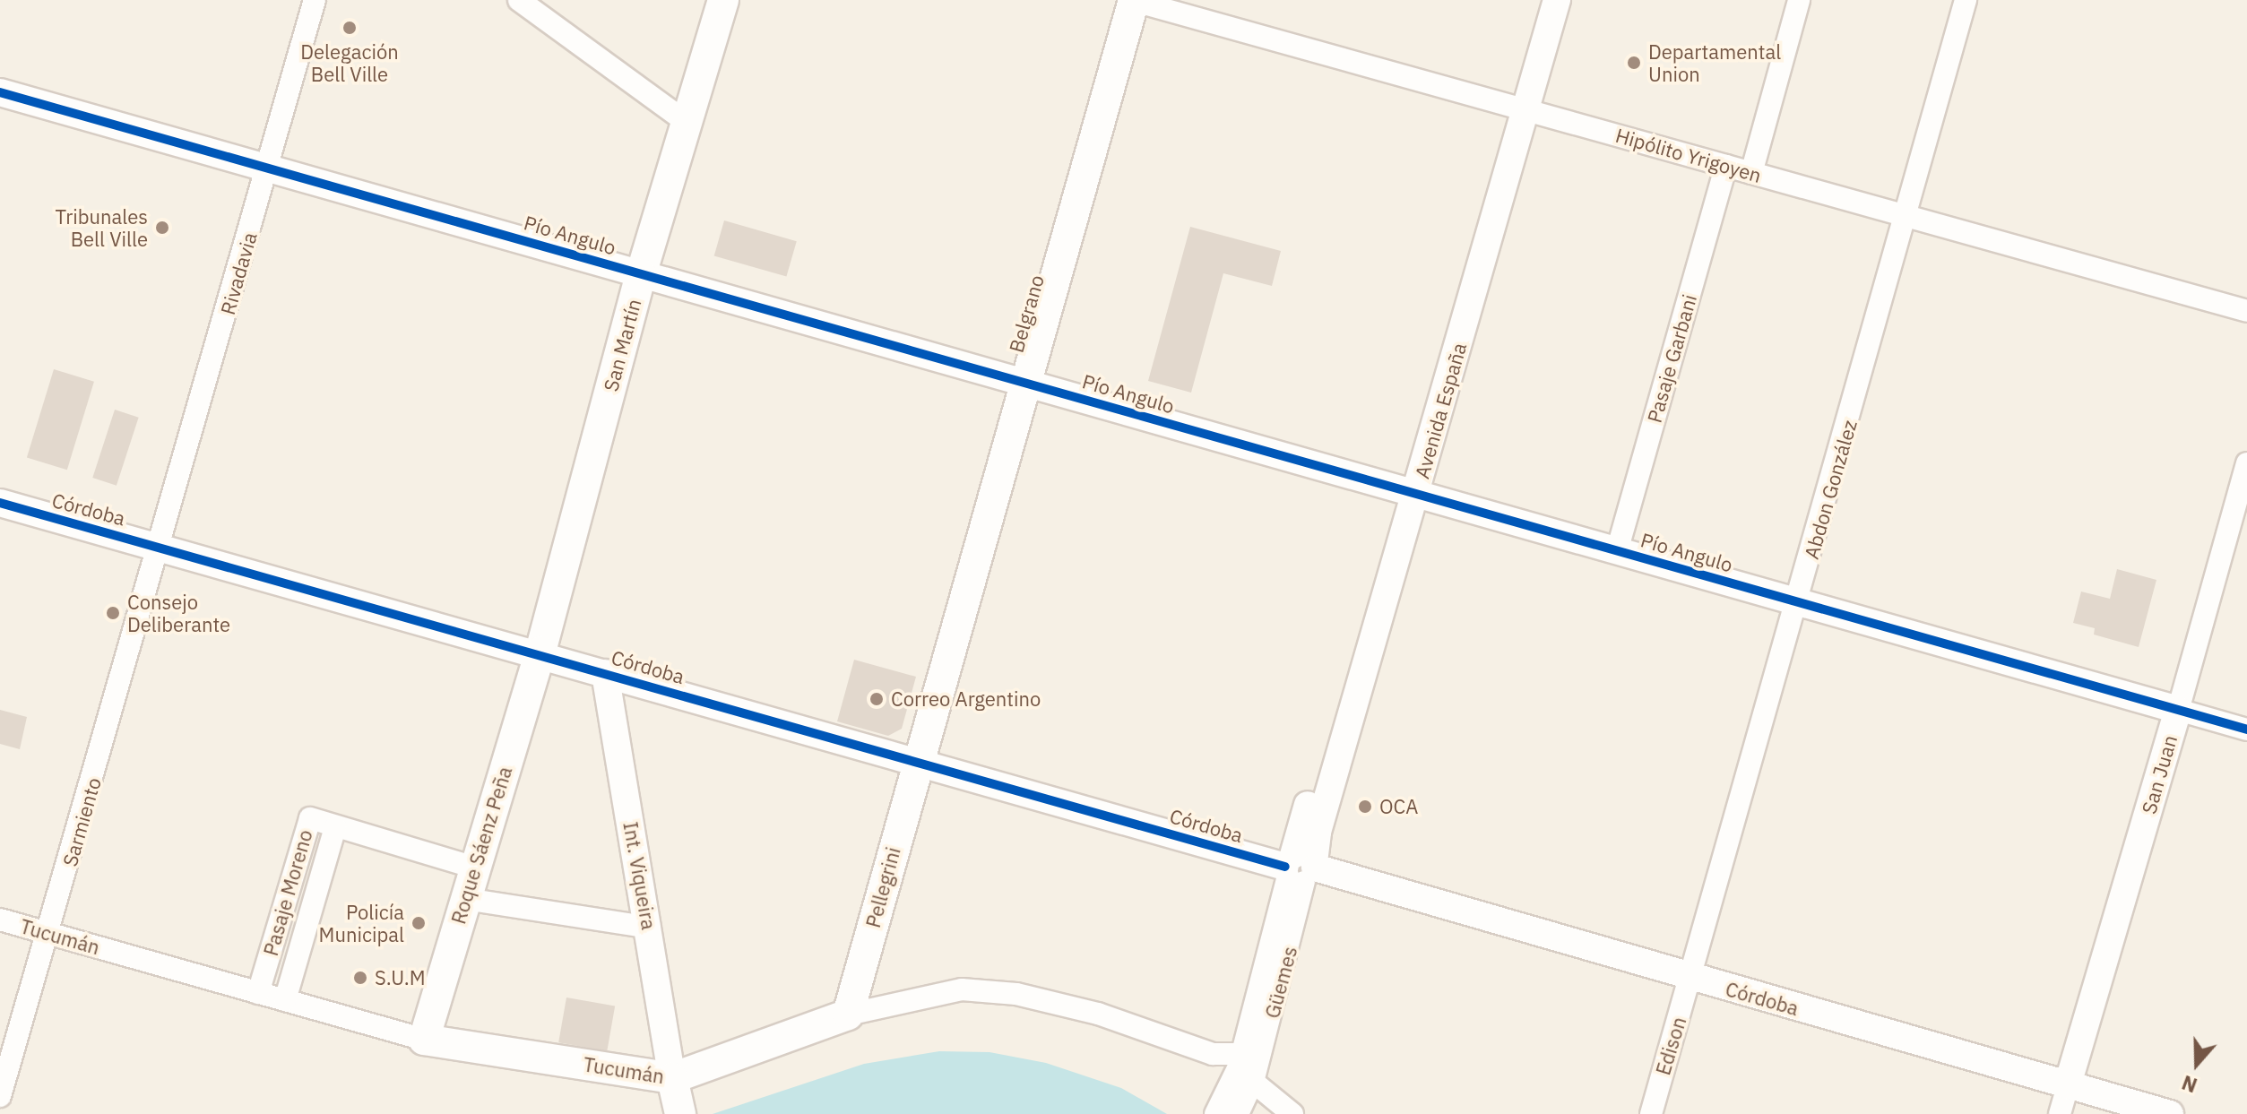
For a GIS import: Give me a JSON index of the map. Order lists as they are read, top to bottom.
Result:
{
  "streets": {
    "main road": [
      "Belgrano",
      "San Martín",
      "Roque Sáenz Peña",
      "Pellegrini",
      "Tucumán"
    ],
    "street": [
      "Hipólito Yrigoyen",
      "Pío Angulo",
      "Rivadavia",
      "Pasaje Garbani",
      "Avenida España",
      "Abdon González",
      "Córdoba",
      "San Juan",
      "Sarmiento",
      "Int. Viqueira",
      "Pasaje Moreno",
      "Güemes",
      "Edison"
    ]
  },
  "crossings": [
    ["Hipólito Yrigoyen", "Belgrano"],
    ["Hipólito Yrigoyen", "Pasaje Garbani"],
    ["Hipólito Yrigoyen", "Avenida España"],
    ["Hipólito Yrigoyen", "Abdon González"],
    ["Pío Angulo", "Rivadavia"],
    ["Pío Angulo", "Belgrano"],
    ["Pío Angulo", "San Martín"],
    ["Pío Angulo", "Pasaje Garbani"],
    ["Pío Angulo", "Avenida España"],
    ["Pío Angulo", "Abdon González"],
    ["Pío Angulo", "San Juan"],
    ["Rivadavia", "Córdoba"],
    ["Rivadavia", "Sarmiento"],
    ["Belgrano", "Córdoba"],
    ["Belgrano", "Pellegrini"],
    ["San Martín", "Córdoba"],
    ["San Martín", "Roque Sáenz Peña"],
    ["Avenida España", "Córdoba"],
    ["Avenida España", "Güemes"],
    ["Abdon González", "Córdoba"],
    ["Abdon González", "Edison"],
    ["Córdoba", "San Juan"],
    ["Córdoba", "Sarmiento"],
    ["Córdoba", "Roque Sáenz Peña"],
    ["Córdoba", "Int. Viqueira"],
    ["Córdoba", "Pellegrini"],
    ["Córdoba", "Güemes"],
    ["Córdoba", "Edison"],
    ["Sarmiento", "Tucumán"],
    ["Roque Sáenz Peña", "Pasaje Moreno"],
    ["Roque Sáenz Peña", "Tucumán"],
    ["Int. Viqueira", "Tucumán"],
    ["Pellegrini", "Tucumán"],
    ["Pasaje Moreno", "Tucumán"],
    ["Tucumán", "Güemes"]
  ],
  "places": [
    "Delegación Bell Ville",
    "Departamental Union",
    "Tribunales Bell Ville",
    "Consejo Deliberante",
    "Correo Argentino",
    "OCA",
    "Policía Municipal",
    "S.U.M"
  ],
  "north": "bottom"
}
